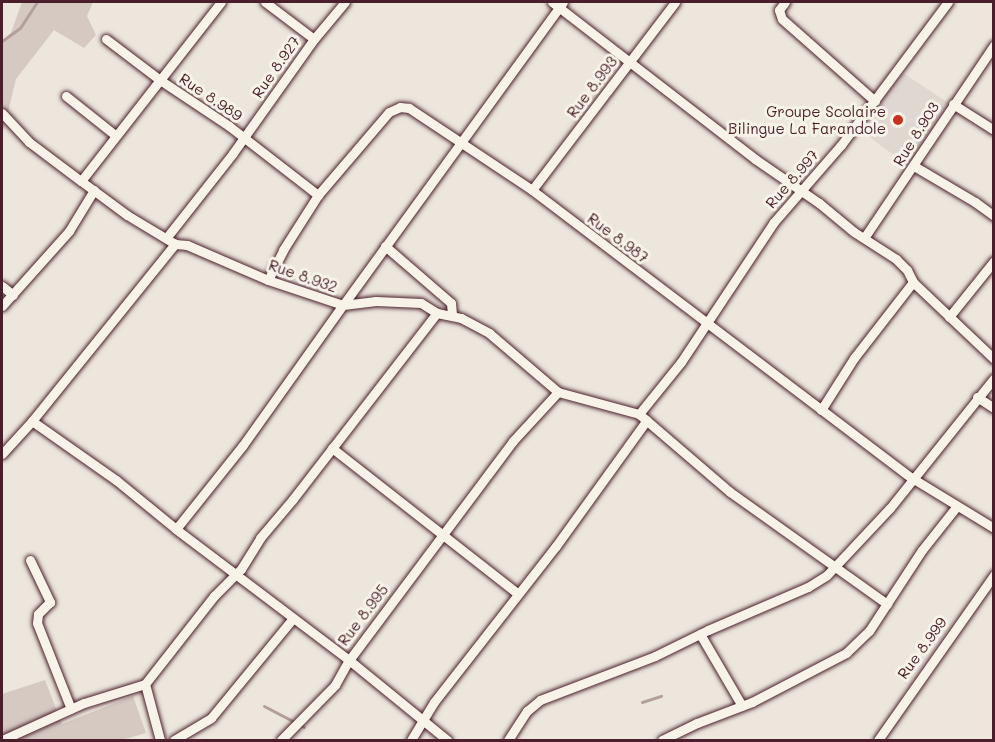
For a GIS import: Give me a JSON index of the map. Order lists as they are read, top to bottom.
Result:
{
  "streets": {
    "street": [
      "Rue 8.927",
      "Rue 8.993",
      "Rue 8.989",
      "Rue 8.903",
      "Rue 8.997",
      "Rue 8.987",
      "Rue 8.932",
      "Rue 8.995",
      "Rue 8.999"
    ]
  },
  "crossings": [
    ["Rue 8.927", "Rue 8.989"],
    ["Rue 8.927", "Rue 8.932"],
    ["Rue 8.993", "Rue 8.987"],
    ["Rue 8.989", "Rue 8.987"],
    ["Rue 8.989", "Rue 8.932"],
    ["Rue 8.997", "Rue 8.987"],
    ["Rue 8.987", "Rue 8.932"]
  ],
  "places": ["Groupe Scolaire Bilingue La Farandole"]
}
